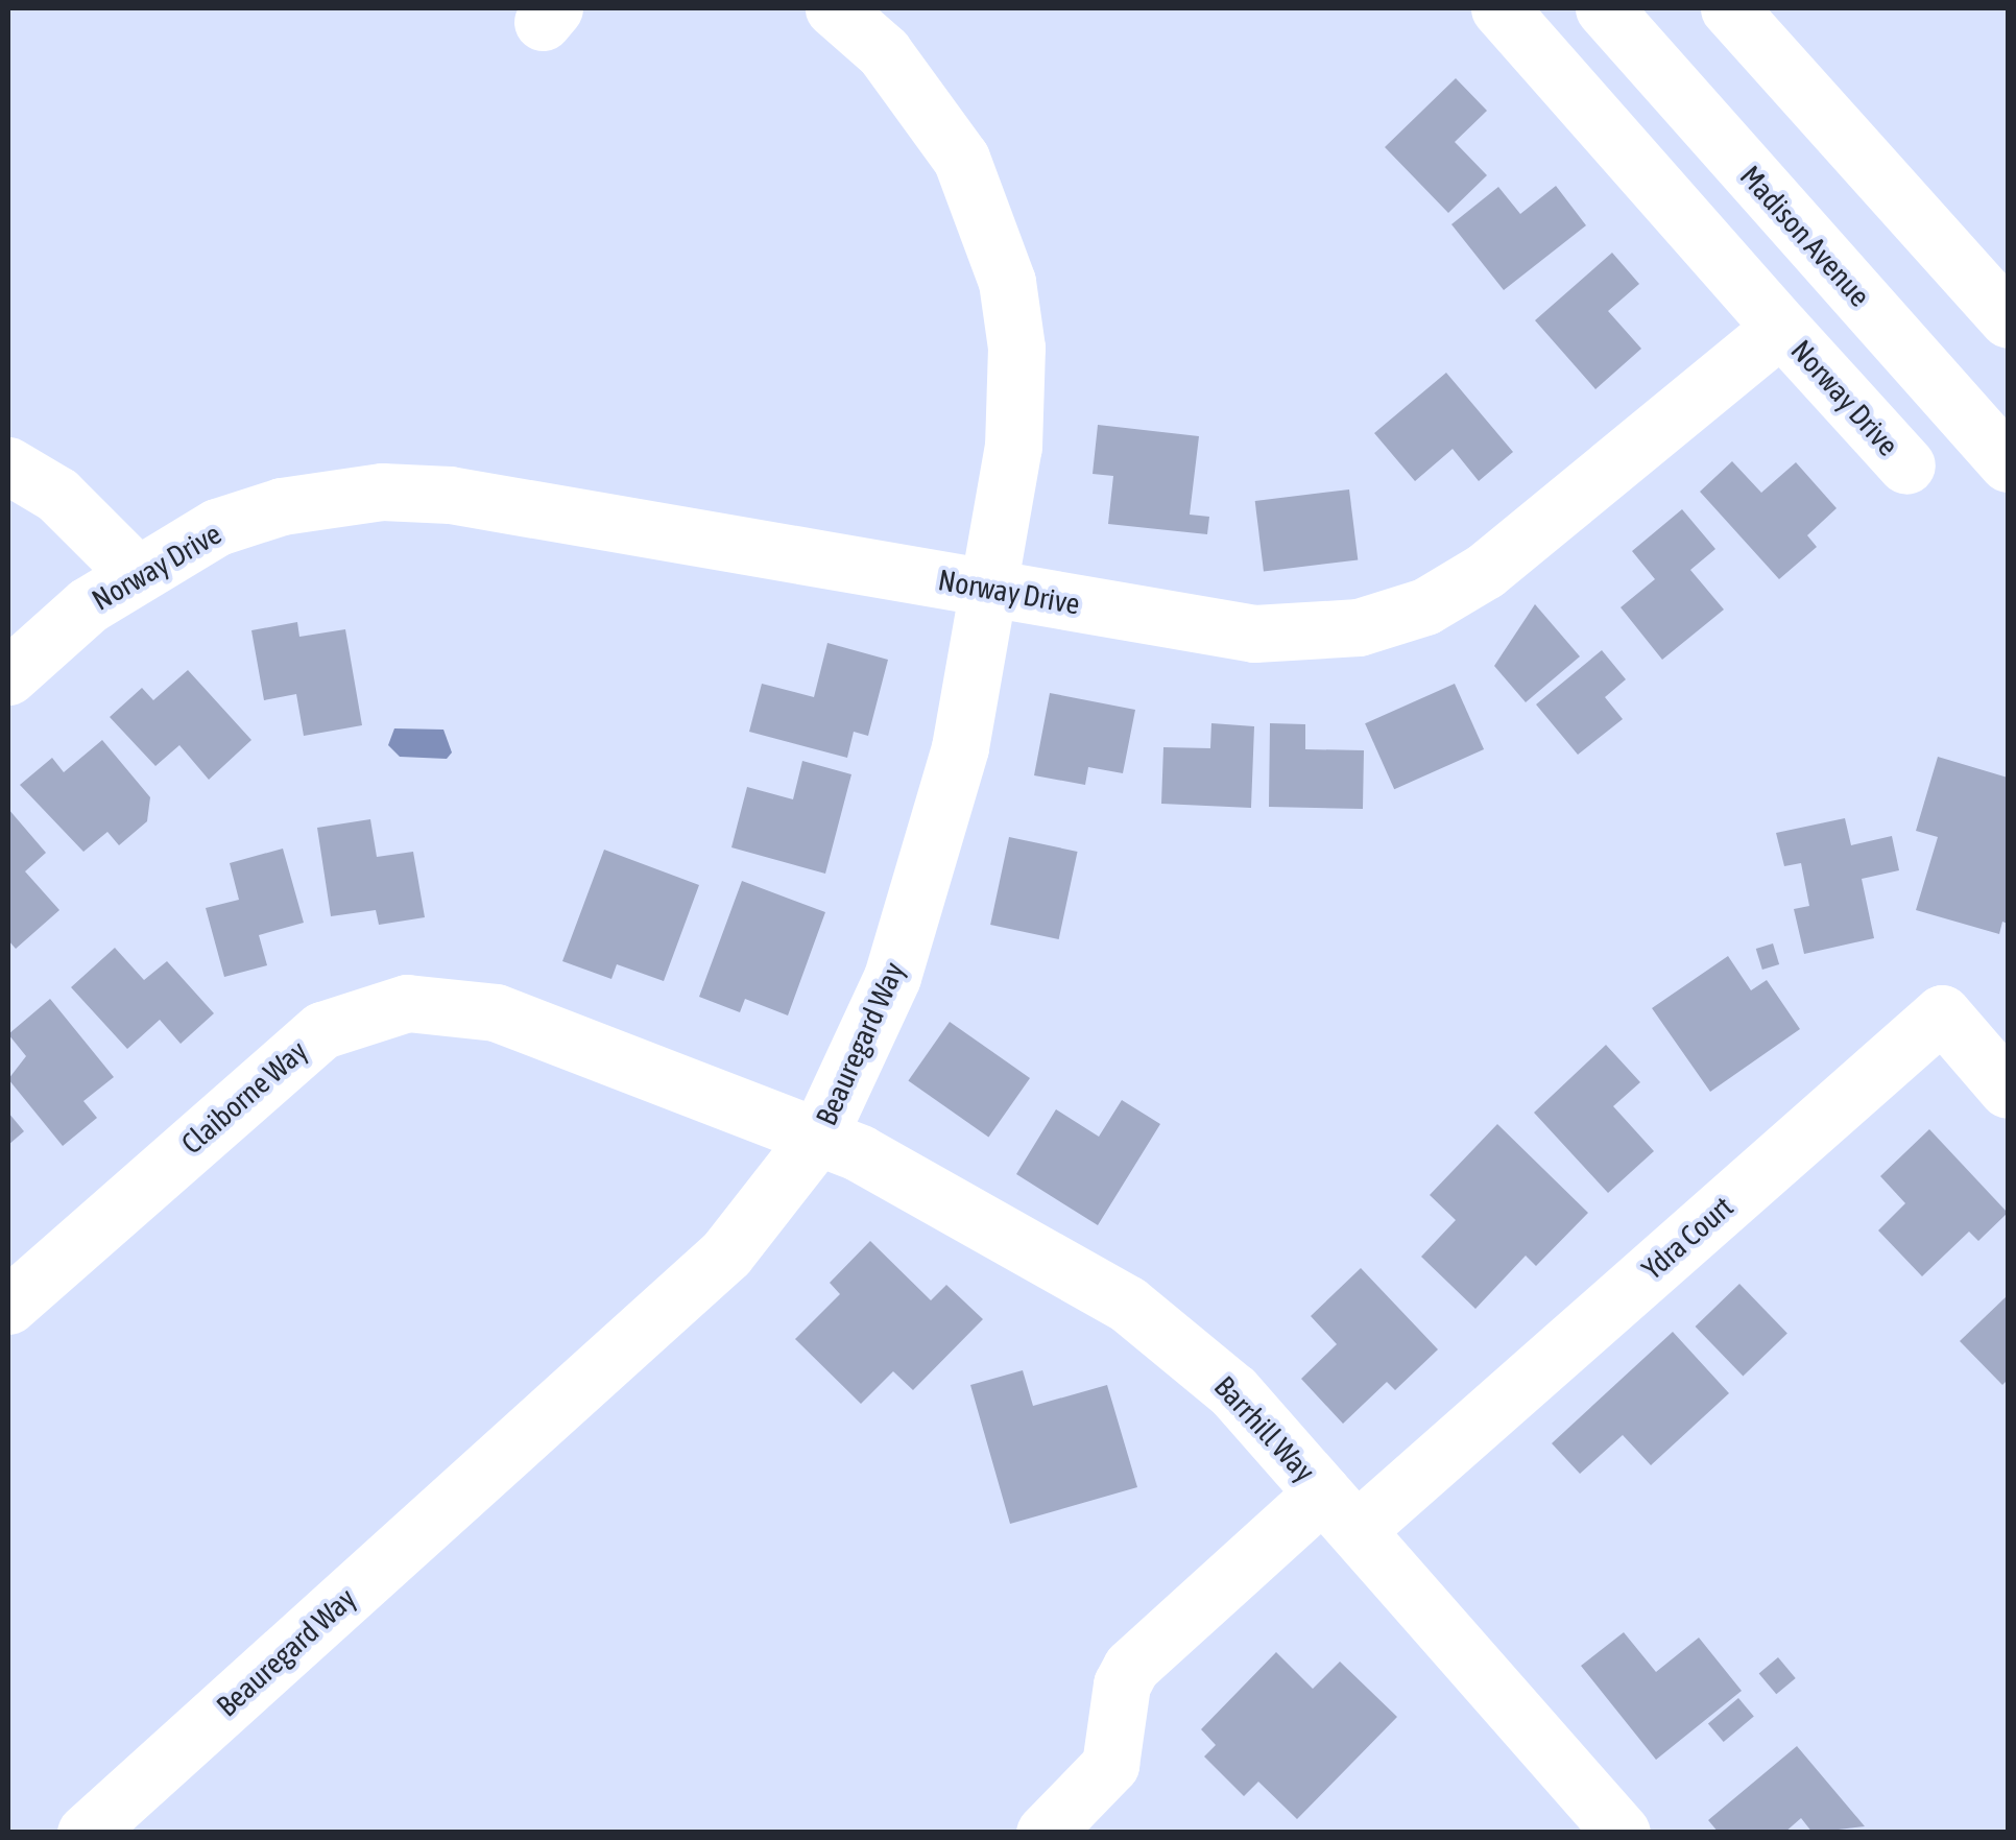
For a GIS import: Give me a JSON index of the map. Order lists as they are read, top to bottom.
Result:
{
  "streets": {
    "street": [
      "Madison Avenue",
      "Norway Drive",
      "Beauregard Way",
      "Claiborne Way",
      "Ydra Court",
      "Barrhill Way"
    ]
  },
  "crossings": [
    ["Norway Drive", "Beauregard Way"],
    ["Beauregard Way", "Claiborne Way"],
    ["Beauregard Way", "Barrhill Way"],
    ["Claiborne Way", "Barrhill Way"],
    ["Ydra Court", "Barrhill Way"]
  ]
}
